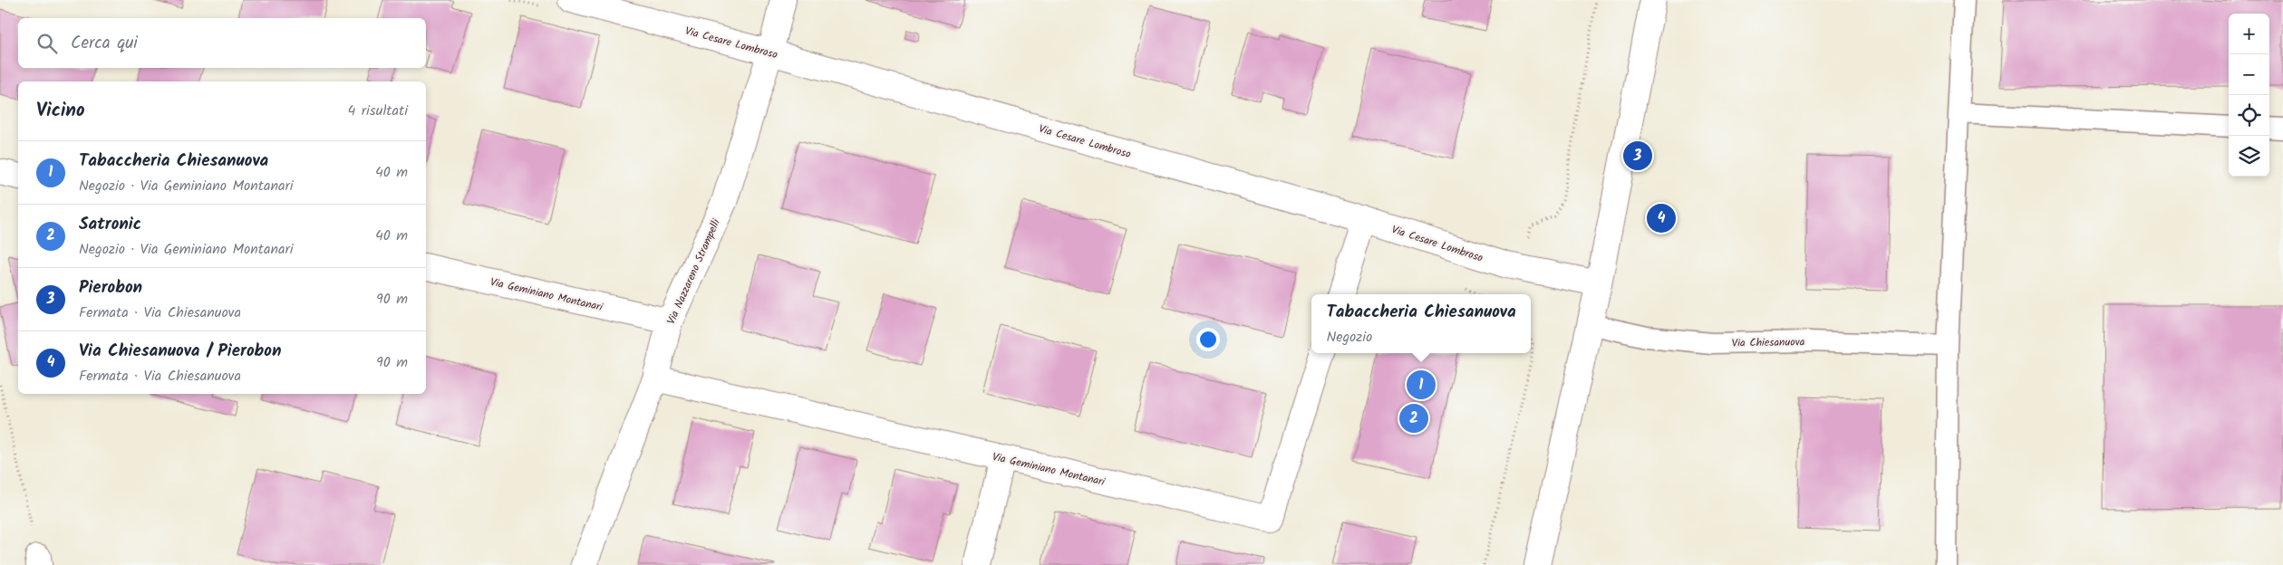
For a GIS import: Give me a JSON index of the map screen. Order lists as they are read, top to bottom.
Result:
{
  "streets": {
    "street": ["Via Cesare Lombroso", "Via Nazzareno Strampelli", "Via Geminiano Montanari"],
    "lane": ["Via Chiesanuova"]
  },
  "crossings": [
    ["Via Cesare Lombroso", "Via Nazzareno Strampelli"],
    ["Via Nazzareno Strampelli", "Via Geminiano Montanari"]
  ],
  "page": {
    "map_buttons": ["+", "−"],
    "search": "Cerca qui",
    "heading": ["Vicino", "4 risultati"],
    "pins": [
      "3",
      "4",
      "1",
      "2"
    ],
    "list": [
      {
        "mark": "1",
        "name": "Tabaccheria Chiesanuova",
        "note": "Negozio · Via Geminiano Montanari",
        "value": "40 m"
      },
      {
        "mark": "2",
        "name": "Satronic",
        "note": "Negozio · Via Geminiano Montanari",
        "value": "40 m"
      },
      {
        "mark": "3",
        "name": "Pierobon",
        "note": "Fermata · Via Chiesanuova",
        "value": "90 m"
      },
      {
        "mark": "4",
        "name": "Via Chiesanuova / Pierobon",
        "note": "Fermata · Via Chiesanuova",
        "value": "90 m"
      }
    ],
    "popup": ["Tabaccheria Chiesanuova", "Negozio"]
  }
}
